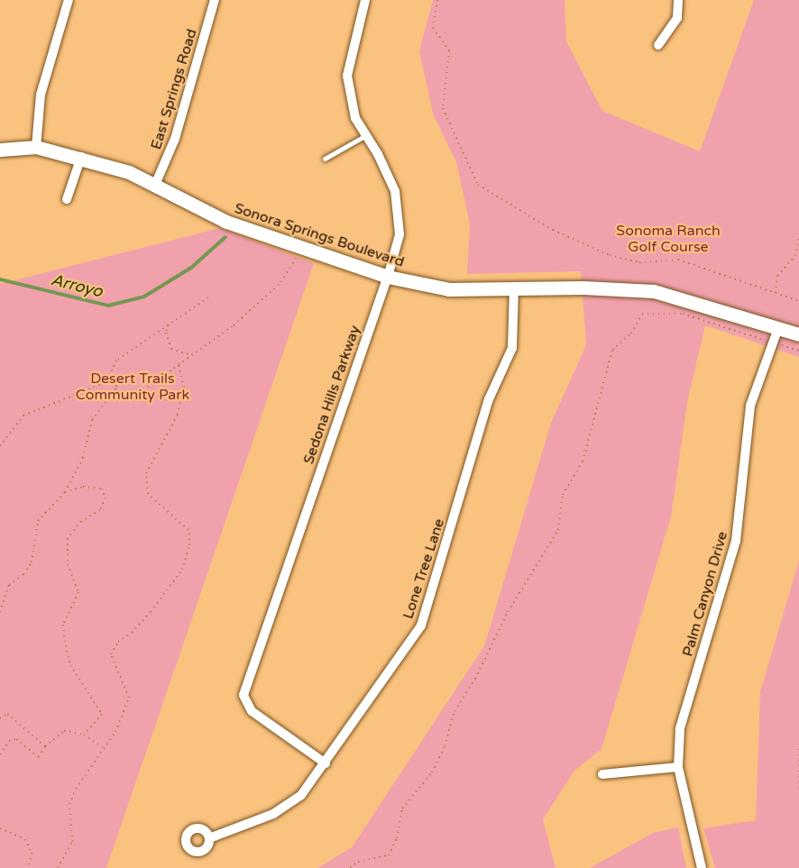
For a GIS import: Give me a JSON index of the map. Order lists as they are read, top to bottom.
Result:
{
  "streets": {
    "street": [
      "East Springs Road",
      "Sonora Springs Boulevard",
      "Sedona Hills Parkway",
      "Lone Tree Lane",
      "Palm Canyon Drive"
    ]
  },
  "crossings": [
    ["East Springs Road", "Sonora Springs Boulevard"],
    ["Sonora Springs Boulevard", "Sedona Hills Parkway"],
    ["Sonora Springs Boulevard", "Lone Tree Lane"],
    ["Sonora Springs Boulevard", "Palm Canyon Drive"],
    ["Sedona Hills Parkway", "Lone Tree Lane"]
  ],
  "water": ["Arroyo"],
  "parks": ["Sonoma Ranch Golf Course", "Desert Trails Community Park"]
}
